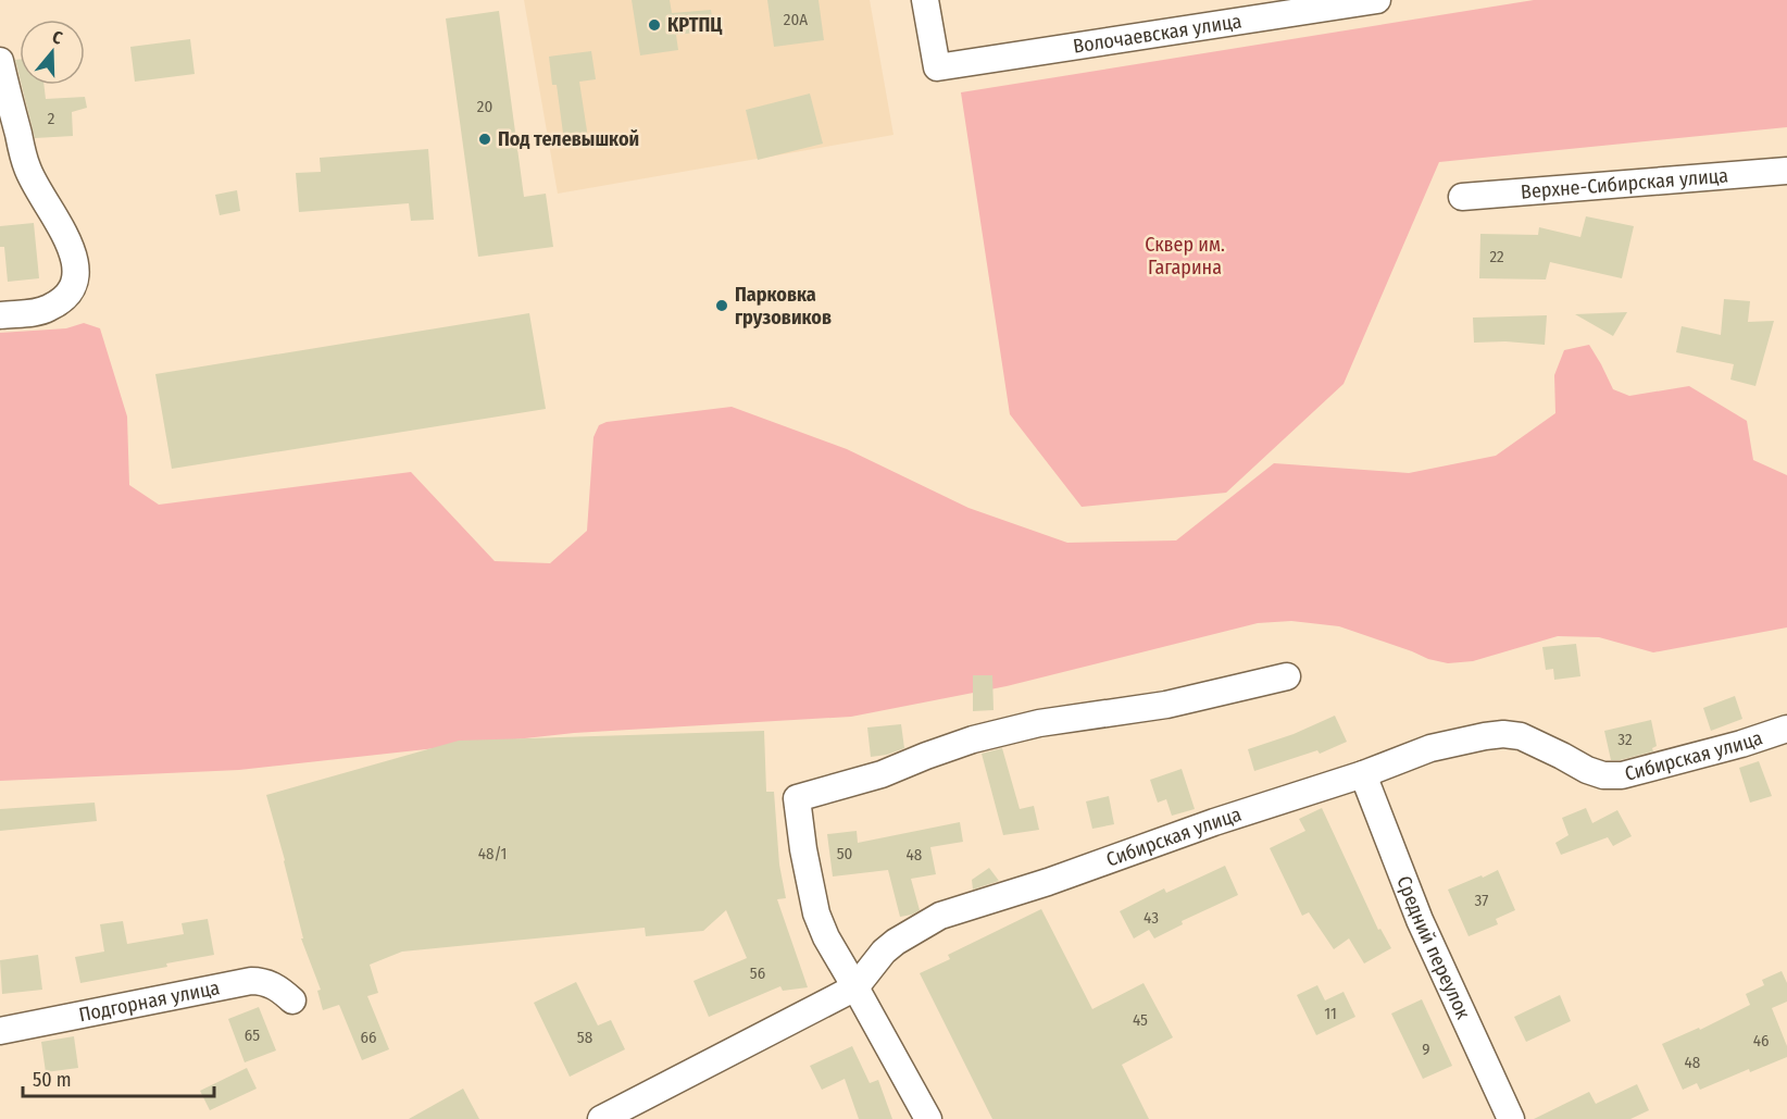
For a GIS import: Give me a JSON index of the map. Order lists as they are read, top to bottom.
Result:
{
  "streets": {
    "street": [
      "Волочаевская улица",
      "Верхне-Сибирская улица",
      "Сибирская улица",
      "Средний переулок",
      "Подгорная улица"
    ]
  },
  "crossings": [
    ["Сибирская улица", "Средний переулок"]
  ],
  "parks": ["Сквер им. Гагарина"],
  "places": ["КРТПЦ", "Под телевышкой", "Парковка грузовиков"],
  "house_numbers": [
    "20А",
    "20",
    "2",
    "22",
    "32",
    "48/1",
    "50",
    "48",
    "37",
    "43",
    "56",
    "11",
    "45",
    "65",
    "66",
    "58",
    "46",
    "9",
    "48"
  ],
  "scale_bar": "50 m",
  "north": "top"
}
